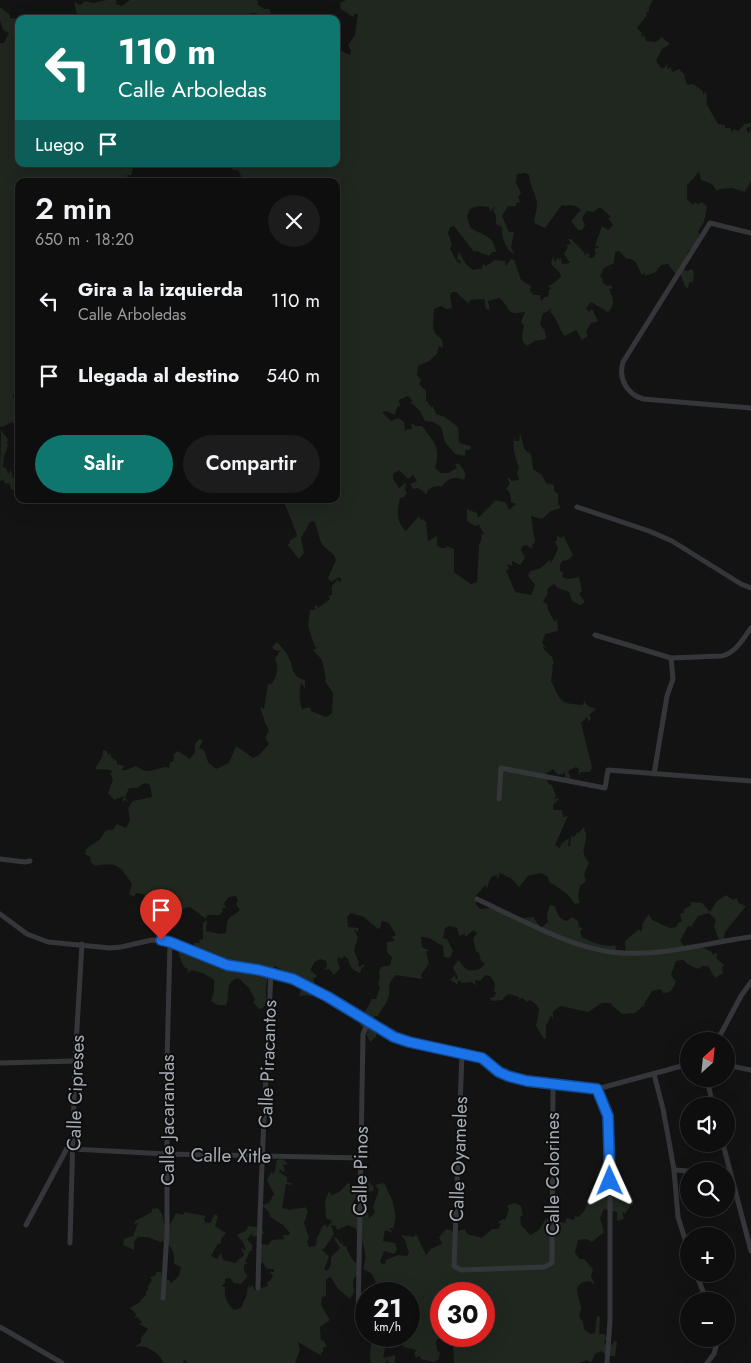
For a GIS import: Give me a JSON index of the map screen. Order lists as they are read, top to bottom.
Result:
{
  "streets": {
    "street": [
      "Calle Piracantos",
      "Calle Cipreses",
      "Calle Jacarandas",
      "Calle Xitle",
      "Calle Oyameles",
      "Calle Pinos",
      "Calle Colorines"
    ]
  },
  "crossings": [
    ["Calle Piracantos", "Calle Xitle"],
    ["Calle Cipreses", "Calle Xitle"],
    ["Calle Jacarandas", "Calle Xitle"],
    ["Calle Xitle", "Calle Pinos"],
    ["Calle Oyameles", "Calle Colorines"]
  ],
  "north": "top right",
  "page": {
    "turn": ["110 m", "Calle Arboledas"],
    "then": "Luego",
    "heading": ["2 min", "650 m · 18:20"],
    "list": [
      {
        "name": "Gira a la izquierda",
        "note": "Calle Arboledas",
        "value": "110 m"
      },
      {
        "name": "Llegada al destino",
        "value": "540 m"
      }
    ],
    "buttons": ["Salir", "Compartir"],
    "map_buttons": ["+", "−"],
    "speed": "21 km/h",
    "limit": "30"
  }
}
